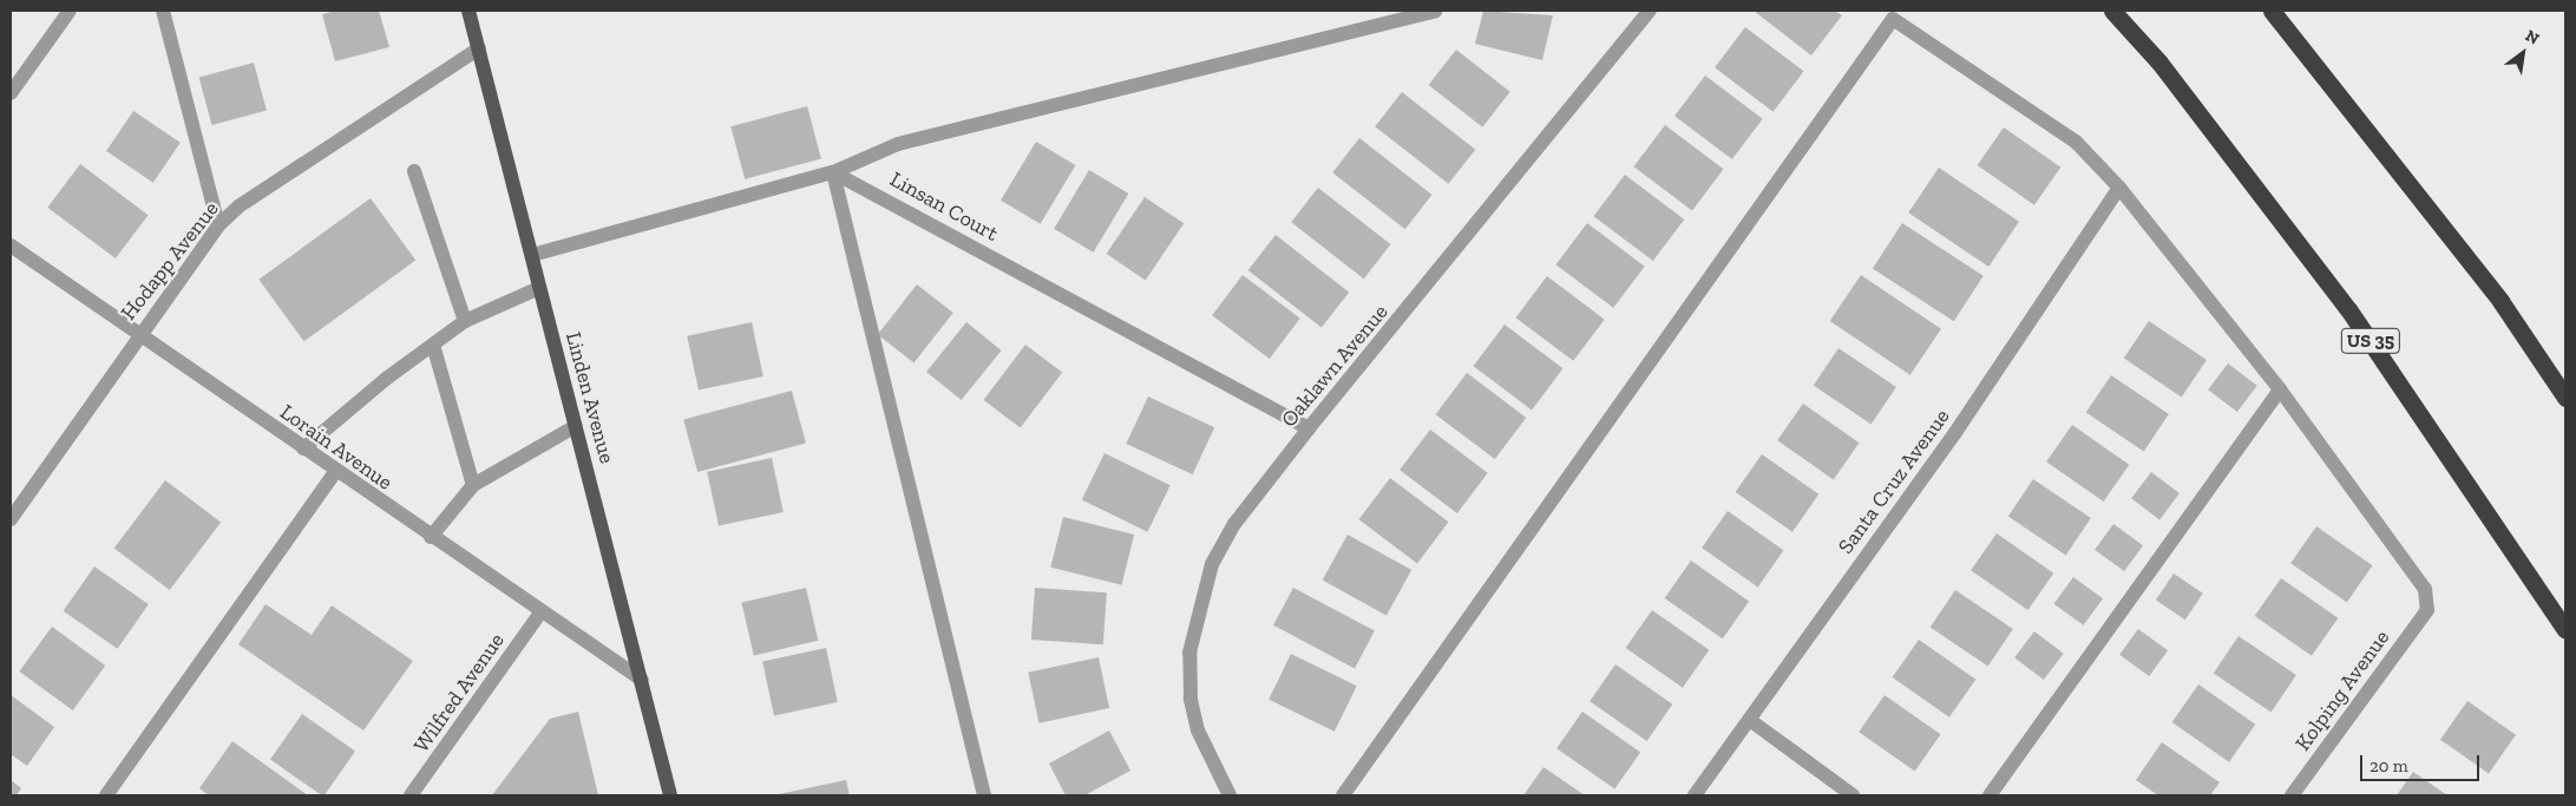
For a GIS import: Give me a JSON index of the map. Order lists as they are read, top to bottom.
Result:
{
  "streets": {
    "highway": ["US 35"],
    "main road": ["Linden Avenue"],
    "street": [
      "Linsan Court",
      "Hodapp Avenue",
      "Oaklawn Avenue",
      "Lorain Avenue",
      "Santa Cruz Avenue",
      "Kolping Avenue",
      "Wilfred Avenue"
    ]
  },
  "crossings": [
    ["Linsan Court", "Oaklawn Avenue"],
    ["Hodapp Avenue", "Linden Avenue"],
    ["Hodapp Avenue", "Lorain Avenue"],
    ["Linden Avenue", "Lorain Avenue"],
    ["Lorain Avenue", "Wilfred Avenue"]
  ],
  "scale_bar": "20 m",
  "north": "top right"
}
